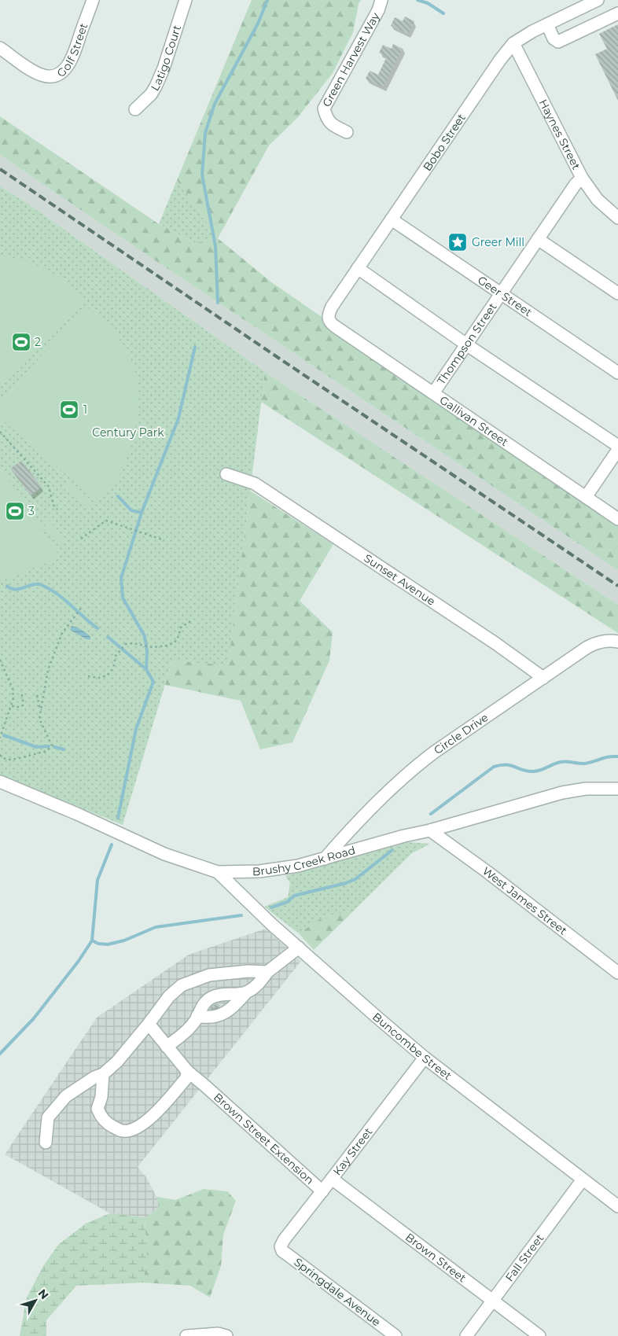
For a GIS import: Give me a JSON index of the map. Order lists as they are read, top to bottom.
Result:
{
  "streets": {
    "street": [
      "Golf Street",
      "Latigo Court",
      "Green Harvest Way",
      "Haynes Street",
      "Bobo Street",
      "Geer Street",
      "Thompson Street",
      "Gallivan Street",
      "Sunset Avenue",
      "Circle Drive",
      "Brushy Creek Road",
      "West James Street",
      "Buncombe Street",
      "Brown Street Extension",
      "Kay Street",
      "Brown Street",
      "Fall Street",
      "Springdale Avenue"
    ]
  },
  "crossings": [
    ["Haynes Street", "Bobo Street"],
    ["Haynes Street", "Thompson Street"],
    ["Bobo Street", "Geer Street"],
    ["Bobo Street", "Gallivan Street"],
    ["Geer Street", "Thompson Street"],
    ["Thompson Street", "Gallivan Street"],
    ["Sunset Avenue", "Circle Drive"],
    ["Circle Drive", "Brushy Creek Road"],
    ["Brushy Creek Road", "West James Street"],
    ["Brushy Creek Road", "Buncombe Street"],
    ["Buncombe Street", "Kay Street"],
    ["Buncombe Street", "Fall Street"],
    ["Brown Street Extension", "Kay Street"],
    ["Kay Street", "Brown Street"],
    ["Kay Street", "Springdale Avenue"],
    ["Brown Street", "Fall Street"]
  ],
  "parks": ["Century Park"],
  "places": {
    "place": ["Greer Mill"],
    "sports": ["2", "1", "3"]
  },
  "north": "top right"
}
